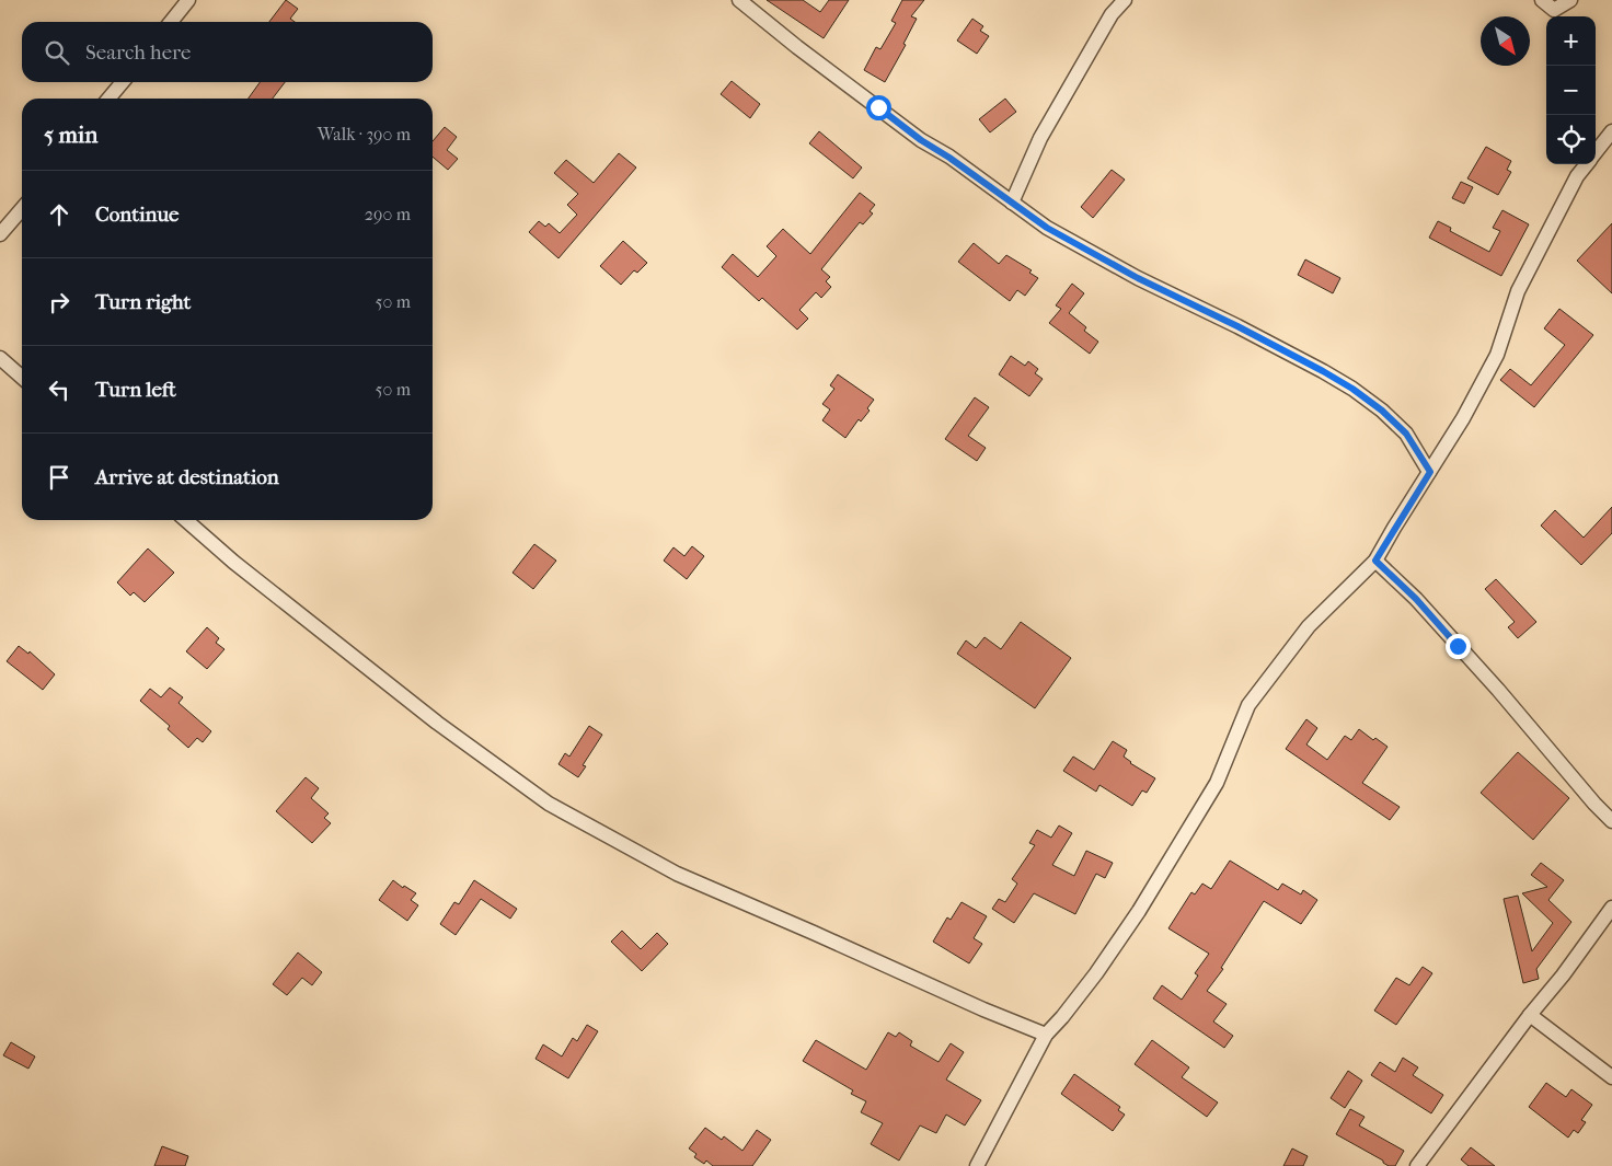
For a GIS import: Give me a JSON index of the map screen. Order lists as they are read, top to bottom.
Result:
{
  "north": "bottom right",
  "page": {
    "map_buttons": ["+", "−"],
    "search": "Search here",
    "heading": ["5 min", "Walk · 390 m"],
    "list": [
      ["Continue", "290 m"],
      ["Turn right", "50 m"],
      ["Turn left", "50 m"],
      "Arrive at destination"
    ]
  }
}
